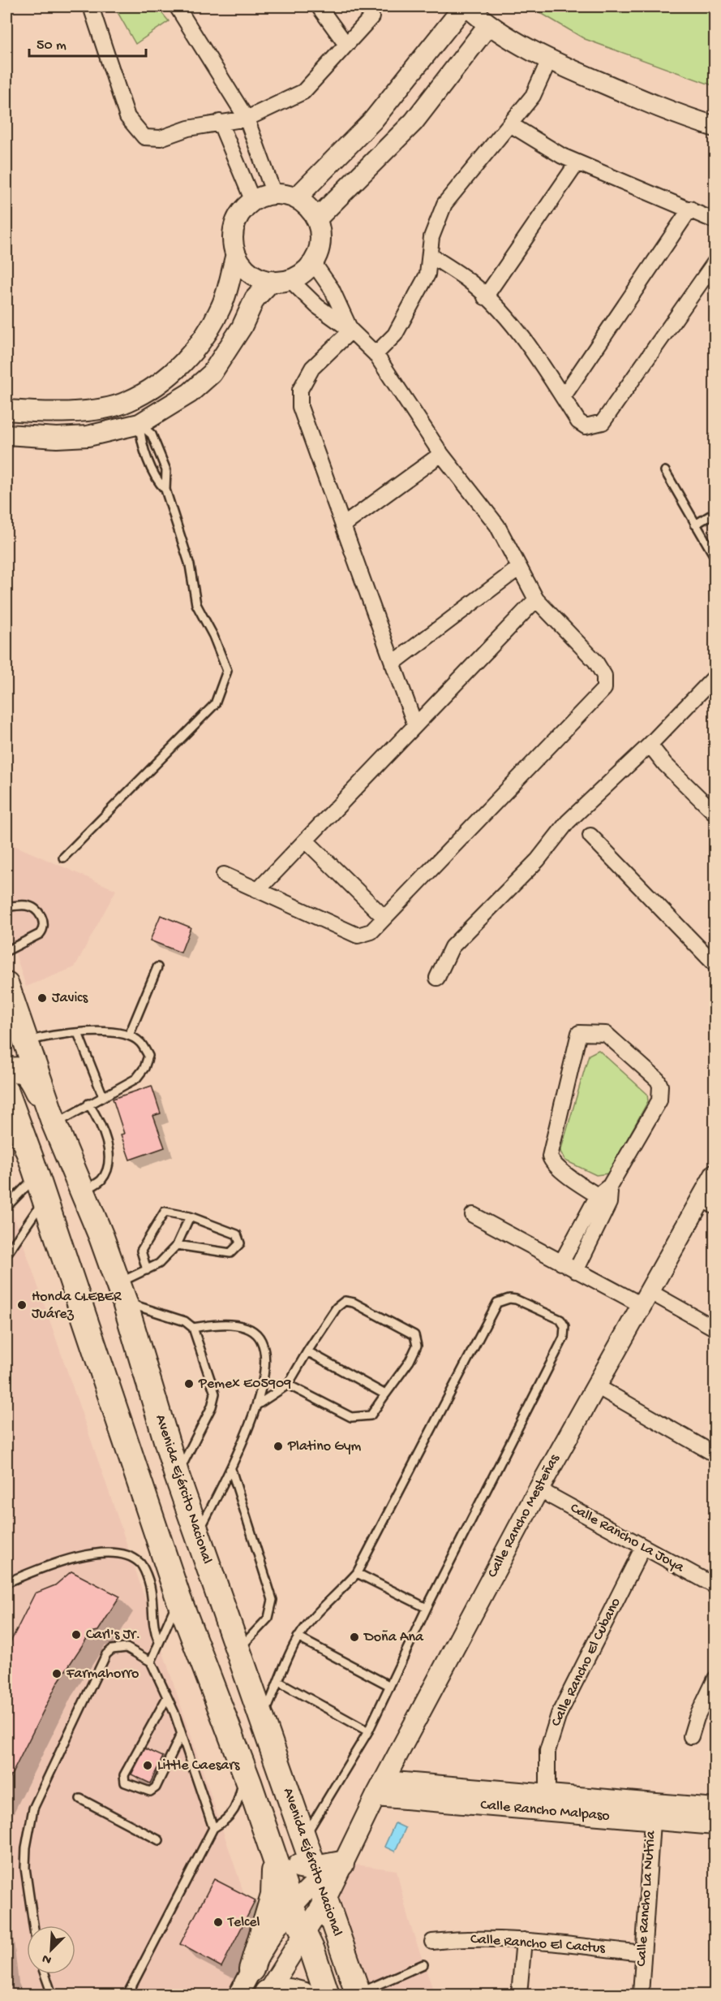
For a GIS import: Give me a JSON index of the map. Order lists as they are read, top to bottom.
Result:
{
  "streets": {
    "main road": ["Avenida Ejército Nacional"],
    "street": [
      "Calle Rancho Mesteñas",
      "Calle Rancho La Joya",
      "Calle Rancho El Cubano",
      "Calle Rancho Malpaso",
      "Calle Rancho La Nutria",
      "Calle Rancho El Cactus"
    ]
  },
  "crossings": [
    ["Avenida Ejército Nacional", "Calle Rancho Mesteñas"],
    ["Calle Rancho Mesteñas", "Calle Rancho La Joya"],
    ["Calle Rancho Mesteñas", "Calle Rancho Malpaso"],
    ["Calle Rancho La Joya", "Calle Rancho El Cubano"],
    ["Calle Rancho El Cubano", "Calle Rancho Malpaso"],
    ["Calle Rancho Malpaso", "Calle Rancho La Nutria"],
    ["Calle Rancho La Nutria", "Calle Rancho El Cactus"]
  ],
  "places": [
    "Javics",
    "Honda CLEBER Juárez",
    "Pemex E05909",
    "Platino Gym",
    "Carl's Jr.",
    "Doña Ana",
    "Farmahorro",
    "Little Caesars",
    "Telcel"
  ],
  "scale_bar": "50 m",
  "north": "bottom left"
}
